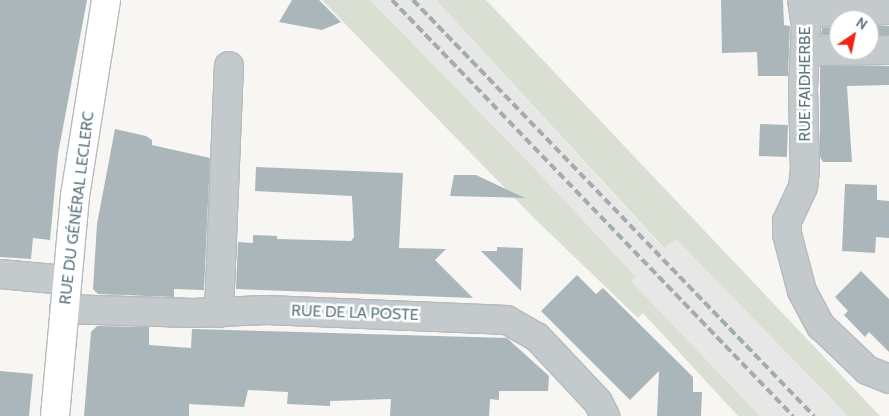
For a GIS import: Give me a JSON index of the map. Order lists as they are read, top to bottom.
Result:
{
  "streets": {
    "main road": ["RUE DU GÉNÉRAL LECLERC"],
    "street": ["RUE FAIDHERBE", "RUE DE LA POSTE"]
  },
  "crossings": [
    ["RUE DU GÉNÉRAL LECLERC", "RUE DE LA POSTE"]
  ],
  "north": "top right"
}
